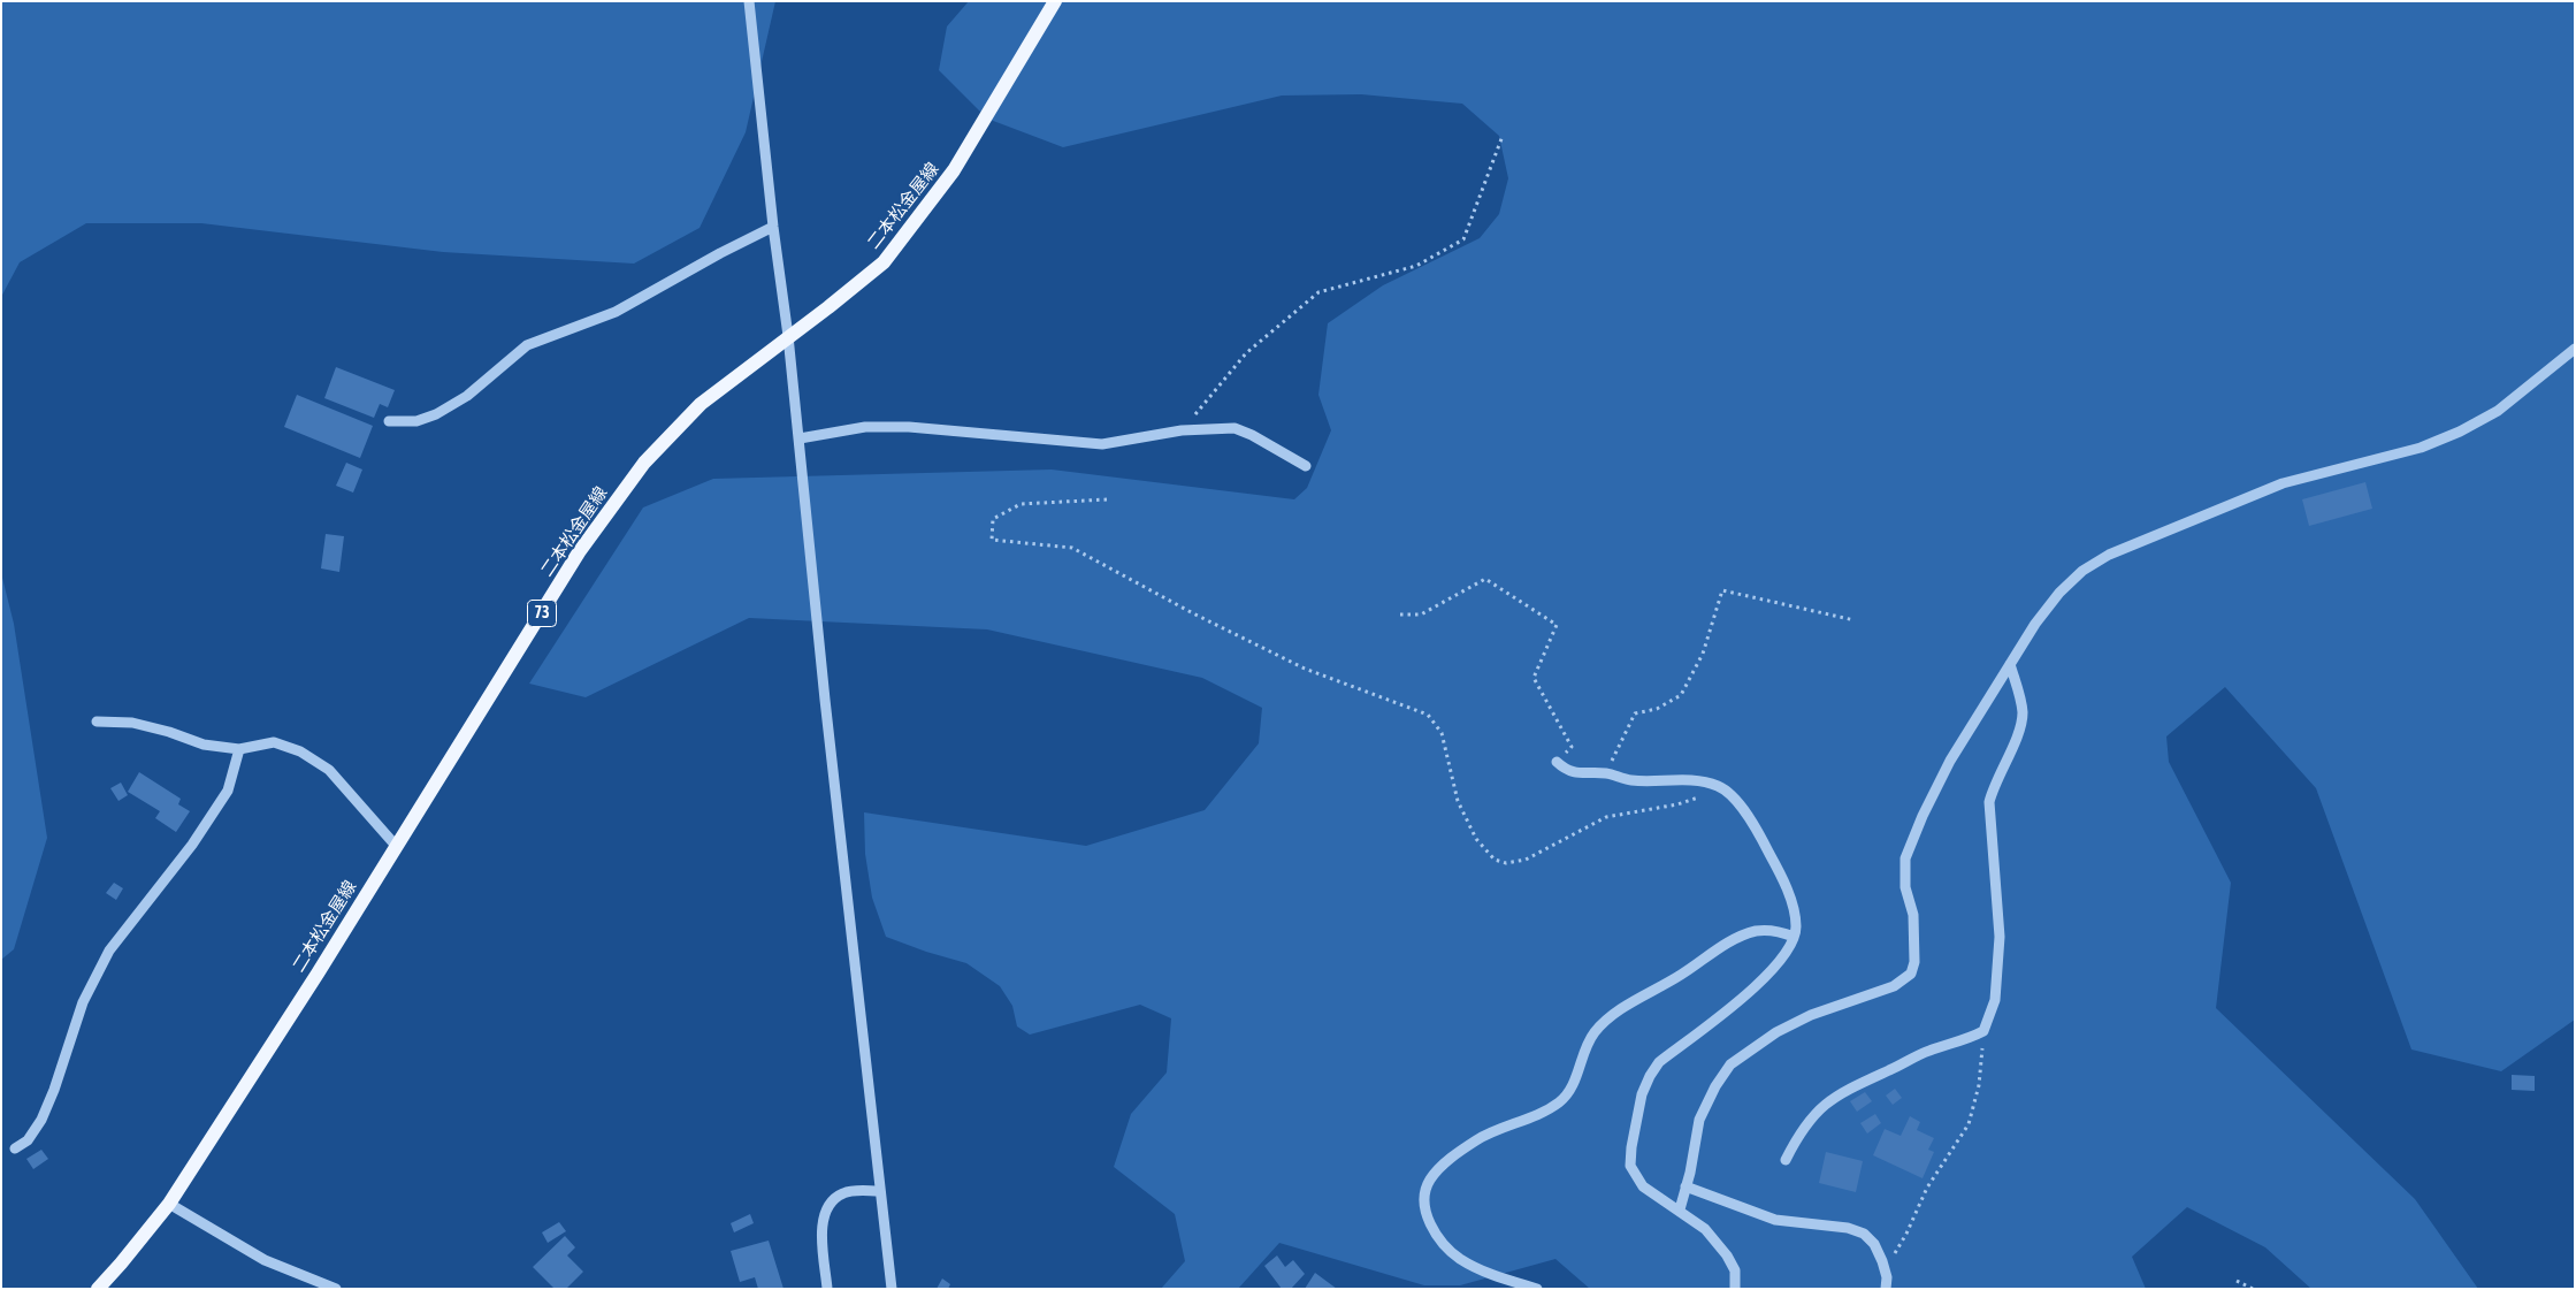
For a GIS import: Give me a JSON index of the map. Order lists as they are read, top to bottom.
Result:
{
  "streets": {
    "main road": ["二本松金屋線", "73"]
  }
}
